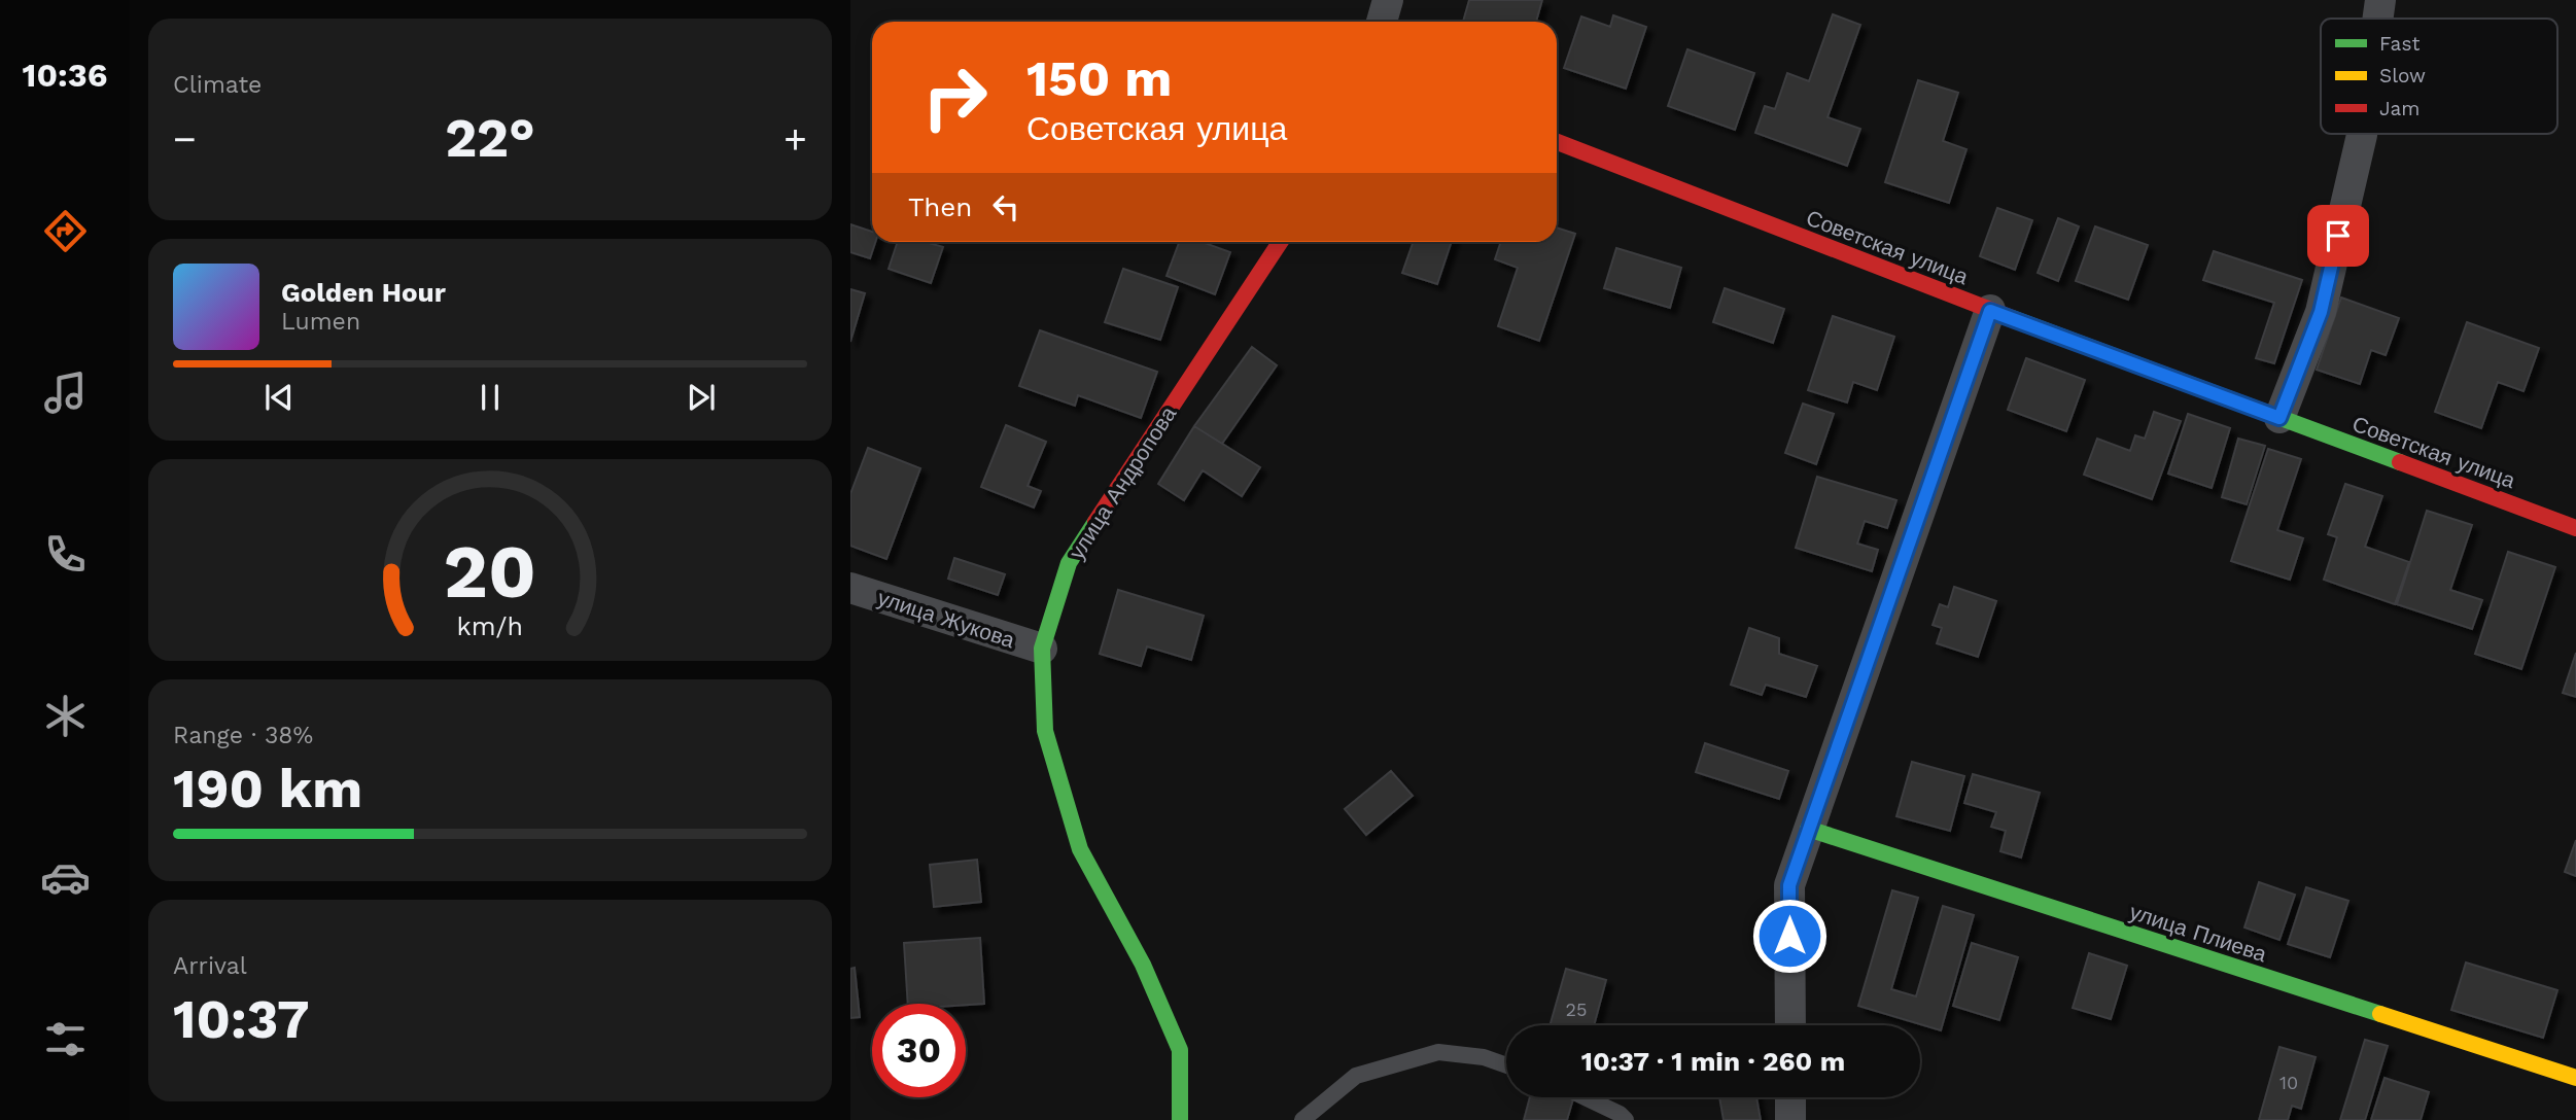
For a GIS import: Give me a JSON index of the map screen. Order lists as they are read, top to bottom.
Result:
{
  "streets": {
    "street": [
      "Советская улица",
      "улица Андропова",
      "улица Жукова",
      "улица Плиева"
    ]
  },
  "crossings": [
    ["улица Андропова", "улица Жукова"]
  ],
  "house_numbers": ["25", "10"],
  "legend": ["Fast", "Slow", "Jam"],
  "page": {
    "tabs": "10:36",
    "tile": [
      "Climate",
      ["Range · 38%", "190 km"],
      ["Arrival", "10:37"]
    ],
    "turn": ["150 m", "Советская улица"],
    "heat": ["−", "22°", "+"],
    "then": "Then",
    "song": ["Golden Hour", "Lumen"],
    "limit": "30",
    "trip": "10:37 · 1 min · 260 m",
    "gauge": ["20", "km/h"]
  }
}
